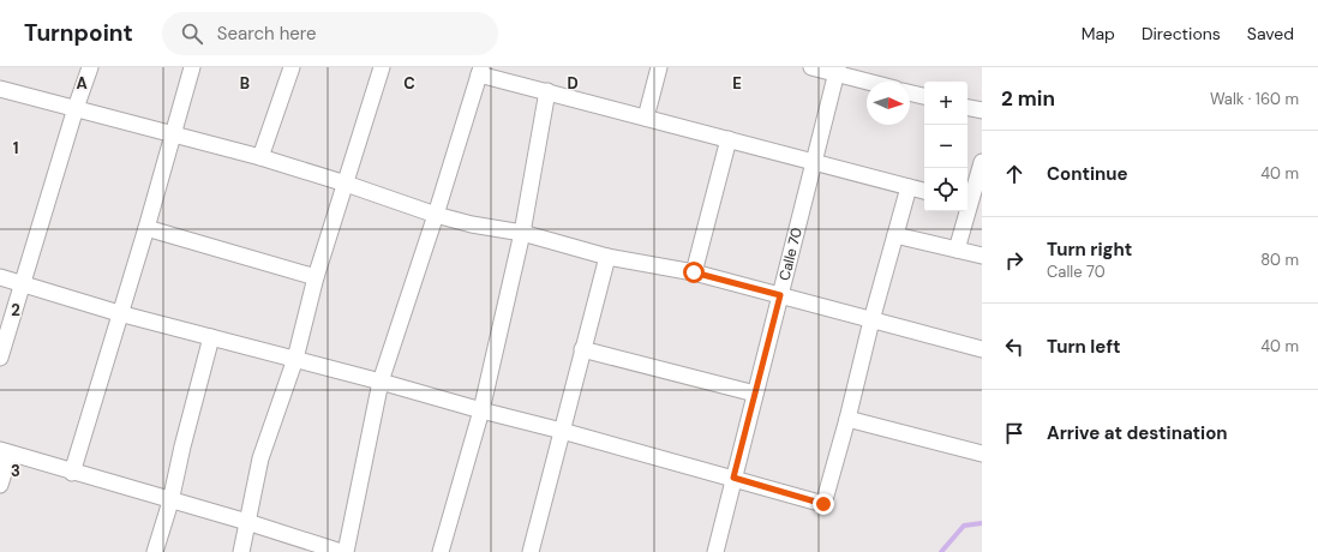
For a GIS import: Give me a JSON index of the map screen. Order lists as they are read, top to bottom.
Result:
{
  "streets": {
    "street": ["Calle 70"]
  },
  "north": "right",
  "page": {
    "header": "Turnpoint",
    "search": "Search here",
    "nav": ["Map", "Directions", "Saved"],
    "heading": ["2 min", "Walk · 160 m"],
    "map_buttons": ["+", "−"],
    "list": [
      ["Continue", "40 m"],
      ["Turn right", "Calle 70", "80 m"],
      ["Turn left", "40 m"],
      "Arrive at destination"
    ]
  },
  "grid": {
    "columns": [
      "A",
      "B",
      "C",
      "D",
      "E"
    ],
    "rows": ["1", "2", "3"]
  }
}
